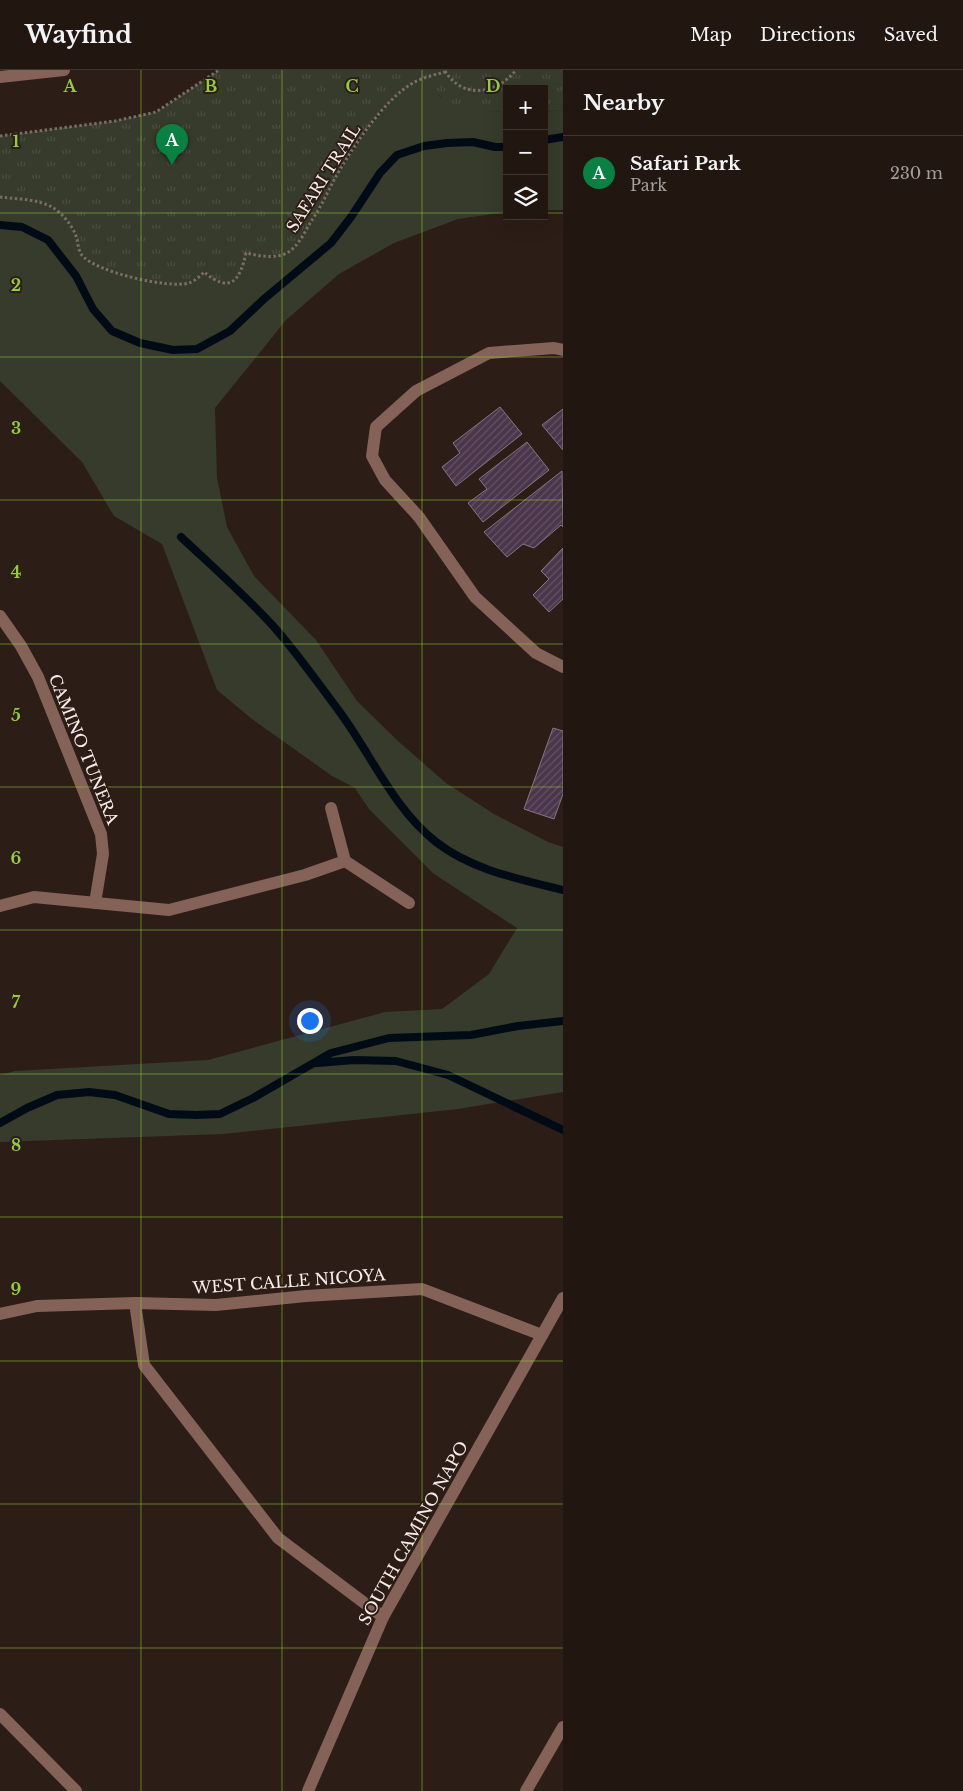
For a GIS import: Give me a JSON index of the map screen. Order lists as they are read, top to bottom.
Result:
{
  "streets": {
    "street": ["CAMINO TUNERA", "WEST CALLE NICOYA", "SOUTH CAMINO NAPO"],
    "path": ["SAFARI TRAIL"]
  },
  "crossings": [
    ["WEST CALLE NICOYA", "SOUTH CAMINO NAPO"]
  ],
  "page": {
    "header": "Wayfind",
    "nav": ["Map", "Directions", "Saved"],
    "heading": "Nearby",
    "map_buttons": ["+", "−"],
    "pins": "A",
    "list": [
      {
        "mark": "A",
        "name": "Safari Park",
        "note": "Park",
        "value": "230 m"
      }
    ]
  },
  "grid": {
    "columns": [
      "A",
      "B",
      "C",
      "D"
    ],
    "rows": [
      "1",
      "2",
      "3",
      "4",
      "5",
      "6",
      "7",
      "8",
      "9"
    ]
  }
}
